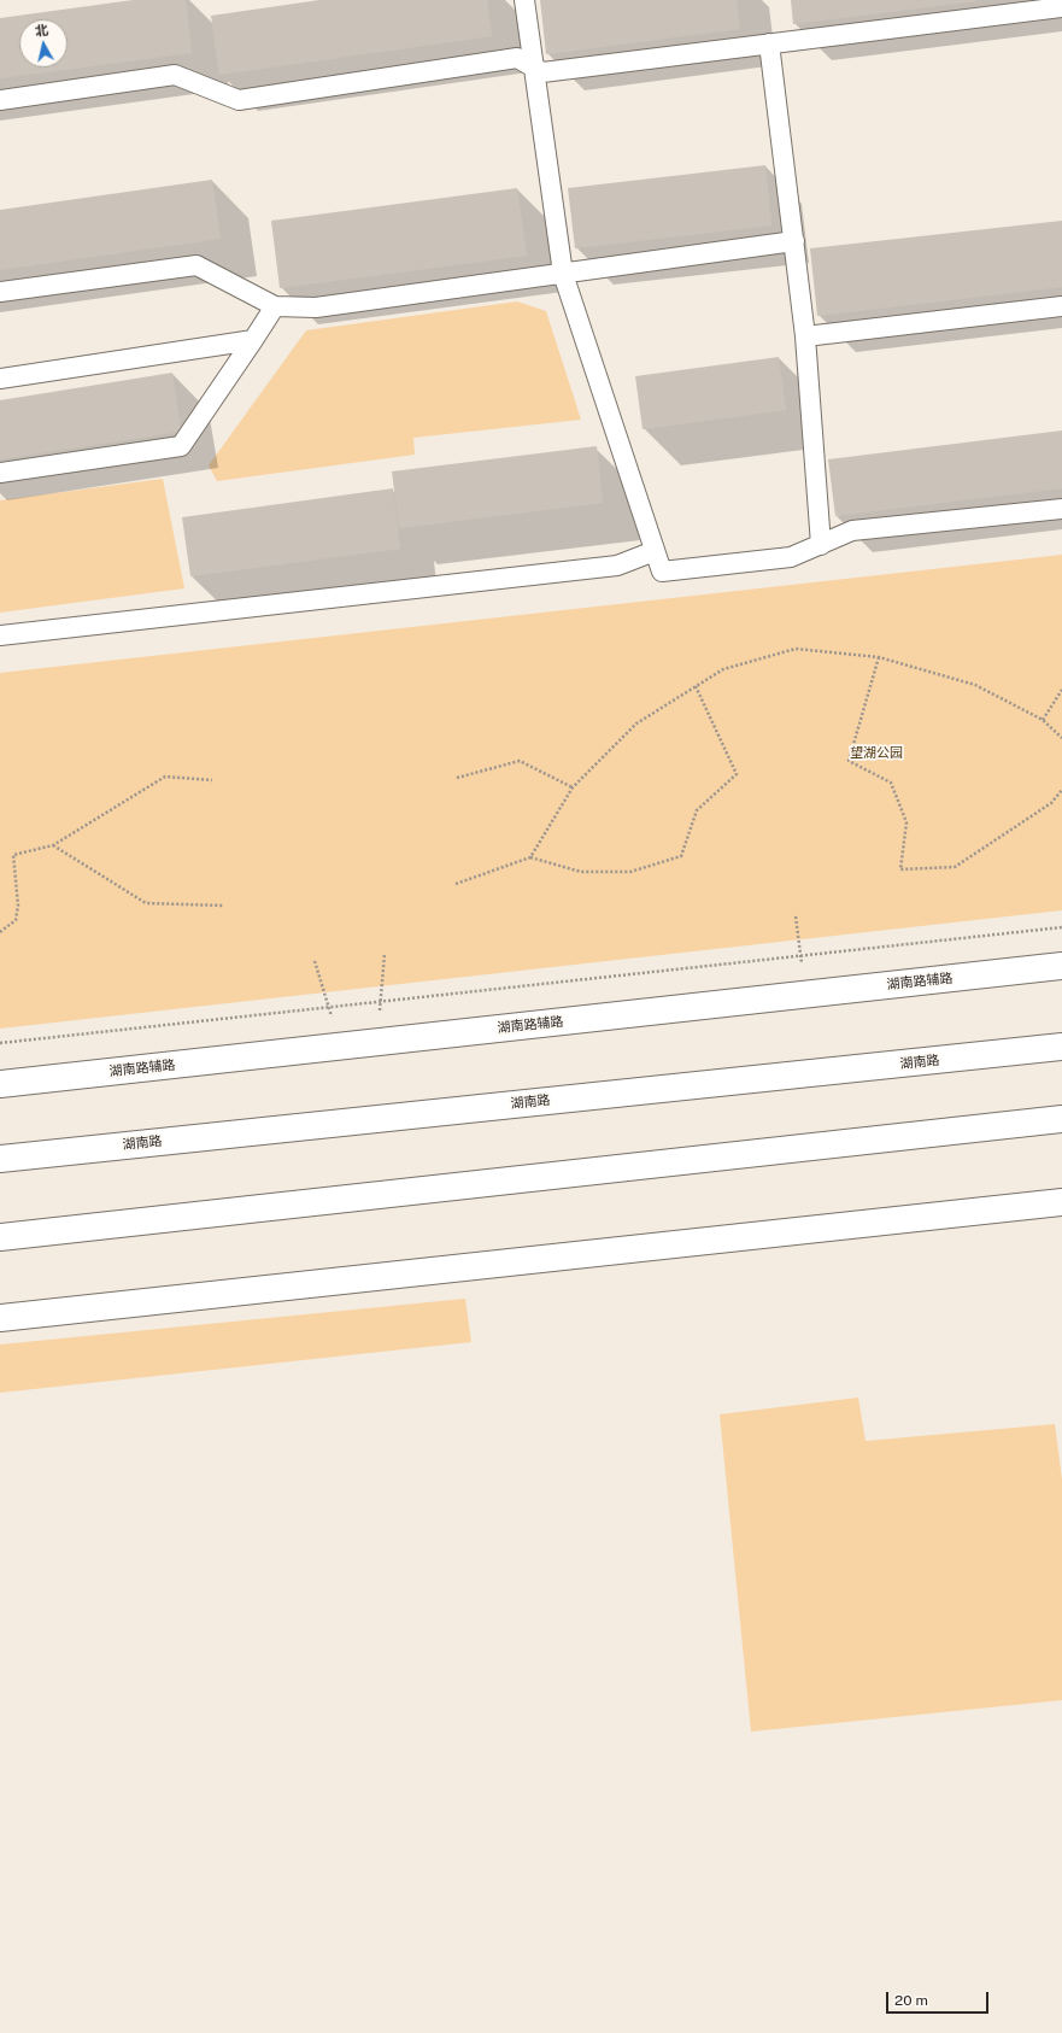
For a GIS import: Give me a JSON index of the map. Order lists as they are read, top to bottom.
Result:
{
  "streets": {
    "street": ["湖南路辅路", "湖南路"]
  },
  "parks": ["望湖公园"],
  "scale_bar": "20 m",
  "north": "top"
}
